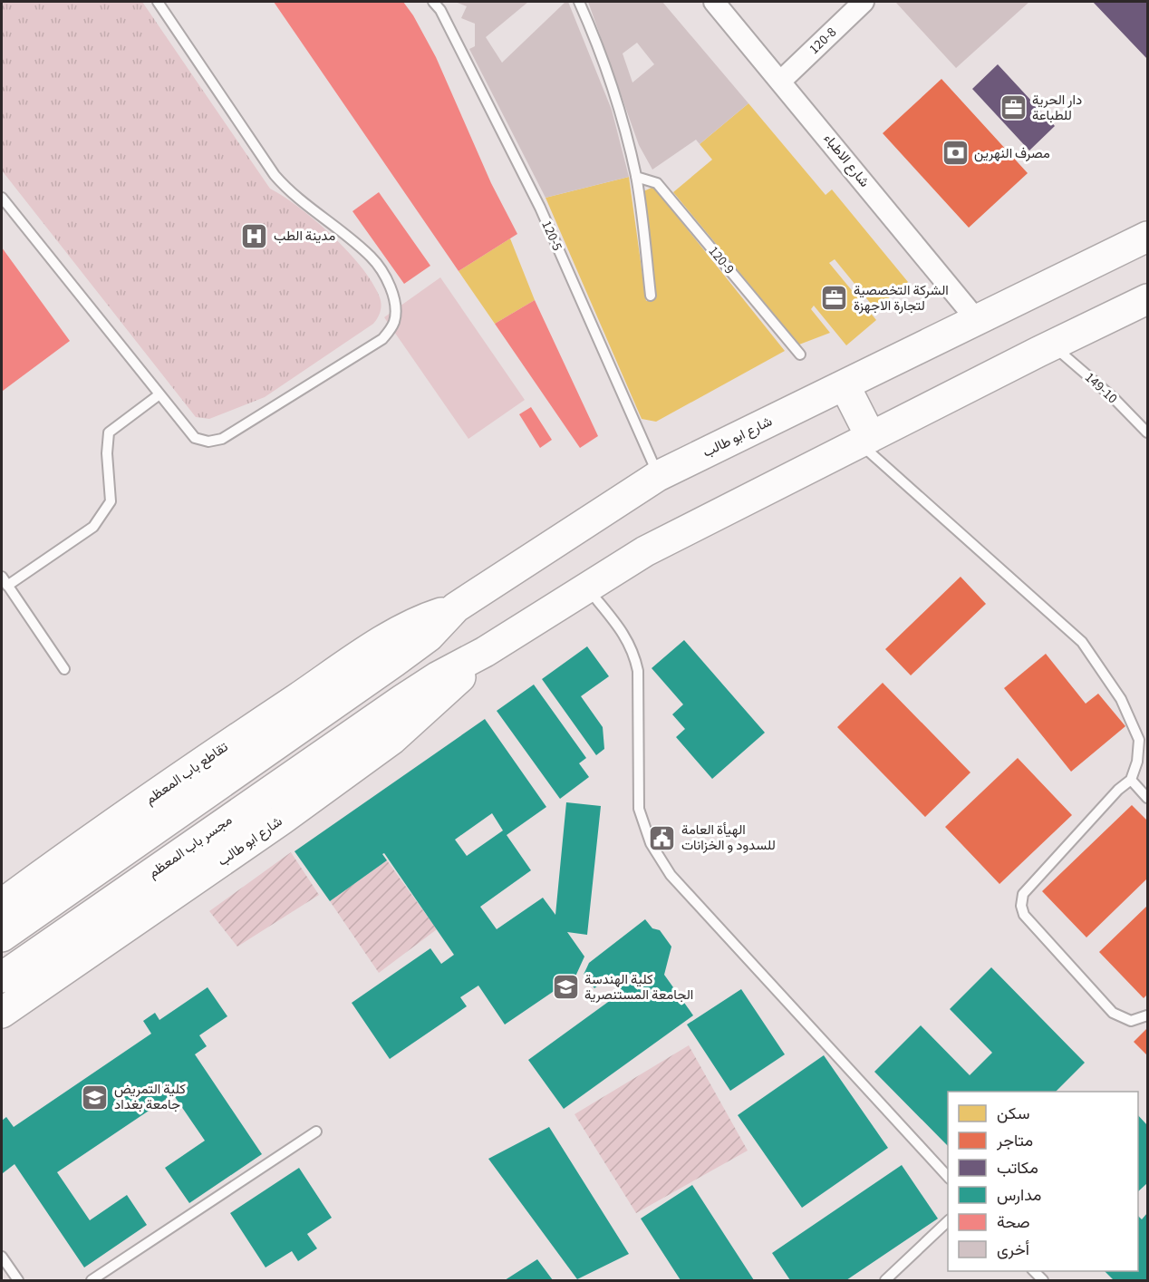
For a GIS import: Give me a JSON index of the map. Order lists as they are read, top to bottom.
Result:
{
  "streets": {
    "main road": ["شارع ابو طالب", "تقاطع باب المعظم", "مجسر باب المعظم"],
    "street": ["120-8", "شارع الاطباء"],
    "lane": ["120-5", "120-9", "149-10"]
  },
  "crossings": [
    ["120-8", "شارع الاطباء"],
    ["شارع الاطباء", "شارع ابو طالب"],
    ["120-5", "شارع ابو طالب"],
    ["149-10", "شارع ابو طالب"],
    ["شارع ابو طالب", "تقاطع باب المعظم"],
    ["شارع ابو طالب", "مجسر باب المعظم"]
  ],
  "places": {
    "office": ["دار الحرية للطباعة", "الشركة التخصصية لتجارة الاجهزة"],
    "bank": ["مصرف النهرين"],
    "hospital": ["مدينة الطب"],
    "public building": ["الهيأة العامة للسدود و الخزانات"],
    "school or university": ["كلية الهندسة الجامعة المستنصرية", "كلية التمريض جامعة بغداد"]
  },
  "legend": [
    "سكن",
    "متاجر",
    "مكاتب",
    "مدارس",
    "صحة",
    "أخرى"
  ]
}
